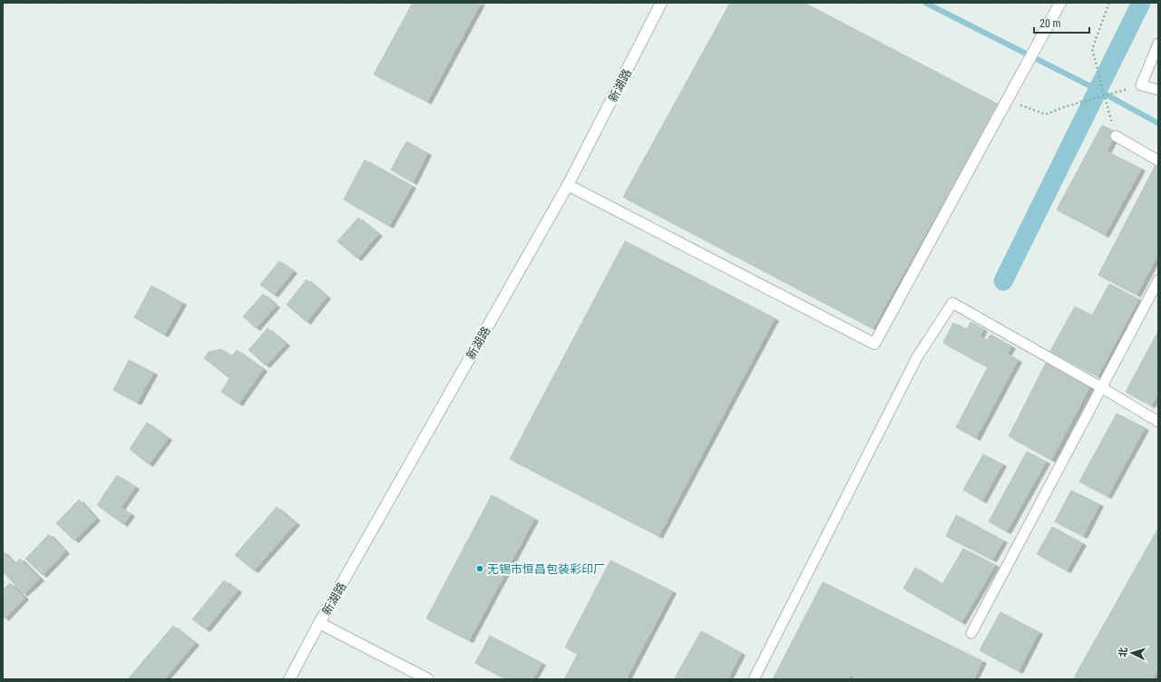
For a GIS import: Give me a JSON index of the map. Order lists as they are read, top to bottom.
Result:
{
  "streets": {
    "street": ["新湖路"]
  },
  "places": ["无锡市恒昌包装彩印厂"],
  "scale_bar": "20 m",
  "north": "left"
}
